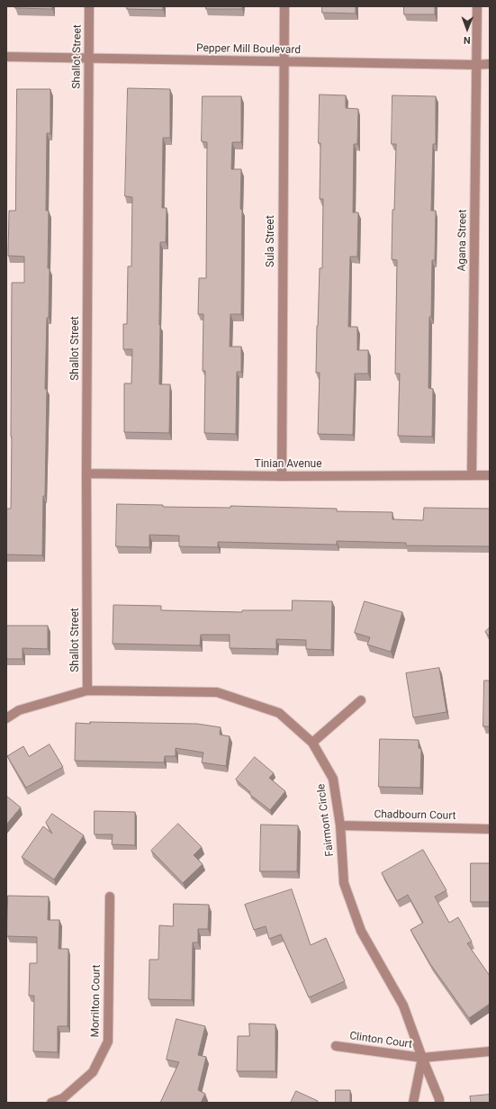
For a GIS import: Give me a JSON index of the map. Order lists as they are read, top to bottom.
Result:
{
  "streets": {
    "street": [
      "Pepper Mill Boulevard",
      "Shallot Street",
      "Agana Street",
      "Sula Street",
      "Tinian Avenue",
      "Chadbourn Court",
      "Fairmont Circle",
      "Morrilton Court",
      "Clinton Court"
    ]
  },
  "crossings": [
    ["Pepper Mill Boulevard", "Shallot Street"],
    ["Pepper Mill Boulevard", "Agana Street"],
    ["Pepper Mill Boulevard", "Sula Street"],
    ["Shallot Street", "Tinian Avenue"],
    ["Shallot Street", "Fairmont Circle"],
    ["Agana Street", "Tinian Avenue"],
    ["Sula Street", "Tinian Avenue"],
    ["Chadbourn Court", "Fairmont Circle"],
    ["Fairmont Circle", "Clinton Court"]
  ],
  "north": "bottom"
}
